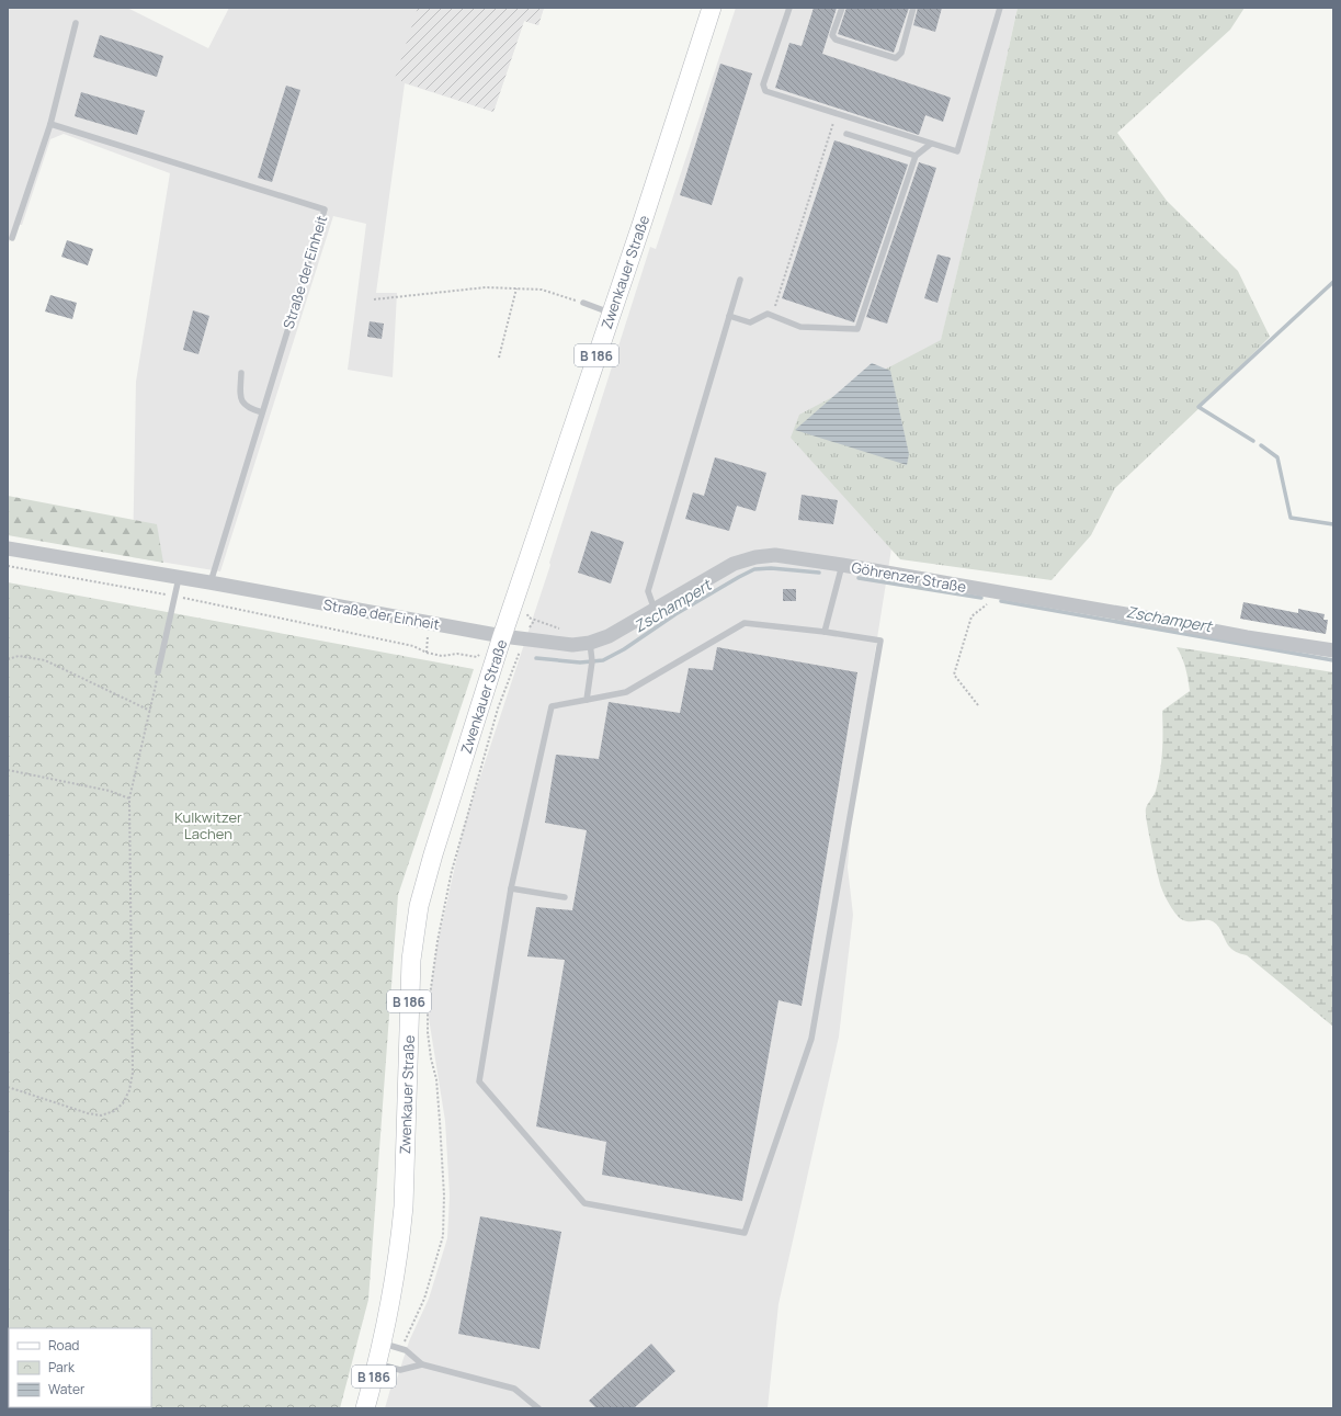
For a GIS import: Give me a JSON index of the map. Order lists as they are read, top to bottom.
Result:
{
  "streets": {
    "main road": ["Zwenkauer Straße", "B 186"],
    "street": ["Straße der Einheit", "Göhrenzer Straße"]
  },
  "crossings": [
    ["Straße der Einheit", "Zwenkauer Straße"],
    ["Straße der Einheit", "Göhrenzer Straße"],
    ["Zwenkauer Straße", "Göhrenzer Straße"]
  ],
  "water": ["Zschampert"],
  "parks": ["Kulkwitzer Lachen"],
  "legend": ["Road", "Park", "Water"]
}
